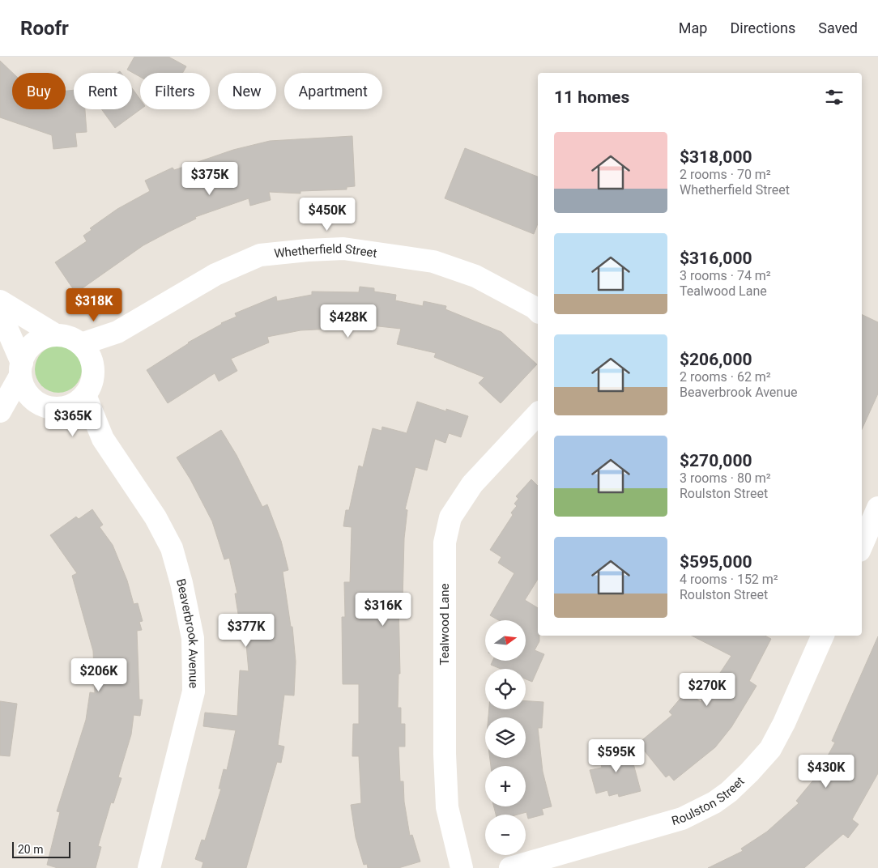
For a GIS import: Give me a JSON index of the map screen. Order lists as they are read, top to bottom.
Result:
{
  "streets": {
    "street": [
      "Whetherfield Street",
      "Tealwood Lane",
      "Beaverbrook Avenue",
      "Roulston Street"
    ]
  },
  "crossings": [
    ["Whetherfield Street", "Beaverbrook Avenue"]
  ],
  "scale_bar": "20 m",
  "north": "right",
  "page": {
    "header": "Roofr",
    "nav": ["Map", "Directions", "Saved"],
    "chip": [
      "Buy",
      "Rent",
      "Filters",
      "New",
      "Apartment"
    ],
    "heading": "11 homes",
    "list": [
      {
        "name": "$318,000",
        "note": "2 rooms · 70 m² · Whetherfield Street"
      },
      {
        "name": "$316,000",
        "note": "3 rooms · 74 m² · Tealwood Lane"
      },
      {
        "name": "$206,000",
        "note": "2 rooms · 62 m² · Beaverbrook Avenue"
      },
      {
        "name": "$270,000",
        "note": "3 rooms · 80 m² · Roulston Street"
      },
      {
        "name": "$595,000",
        "note": "4 rooms · 152 m² · Roulston Street"
      }
    ],
    "price": [
      "$375K",
      "$450K",
      "$318K",
      "$428K",
      "$365K",
      "$316K",
      "$377K",
      "$206K",
      "$270K",
      "$595K",
      "$430K"
    ],
    "map_buttons": ["+", "−"],
    "scale": "20 m"
  }
}
